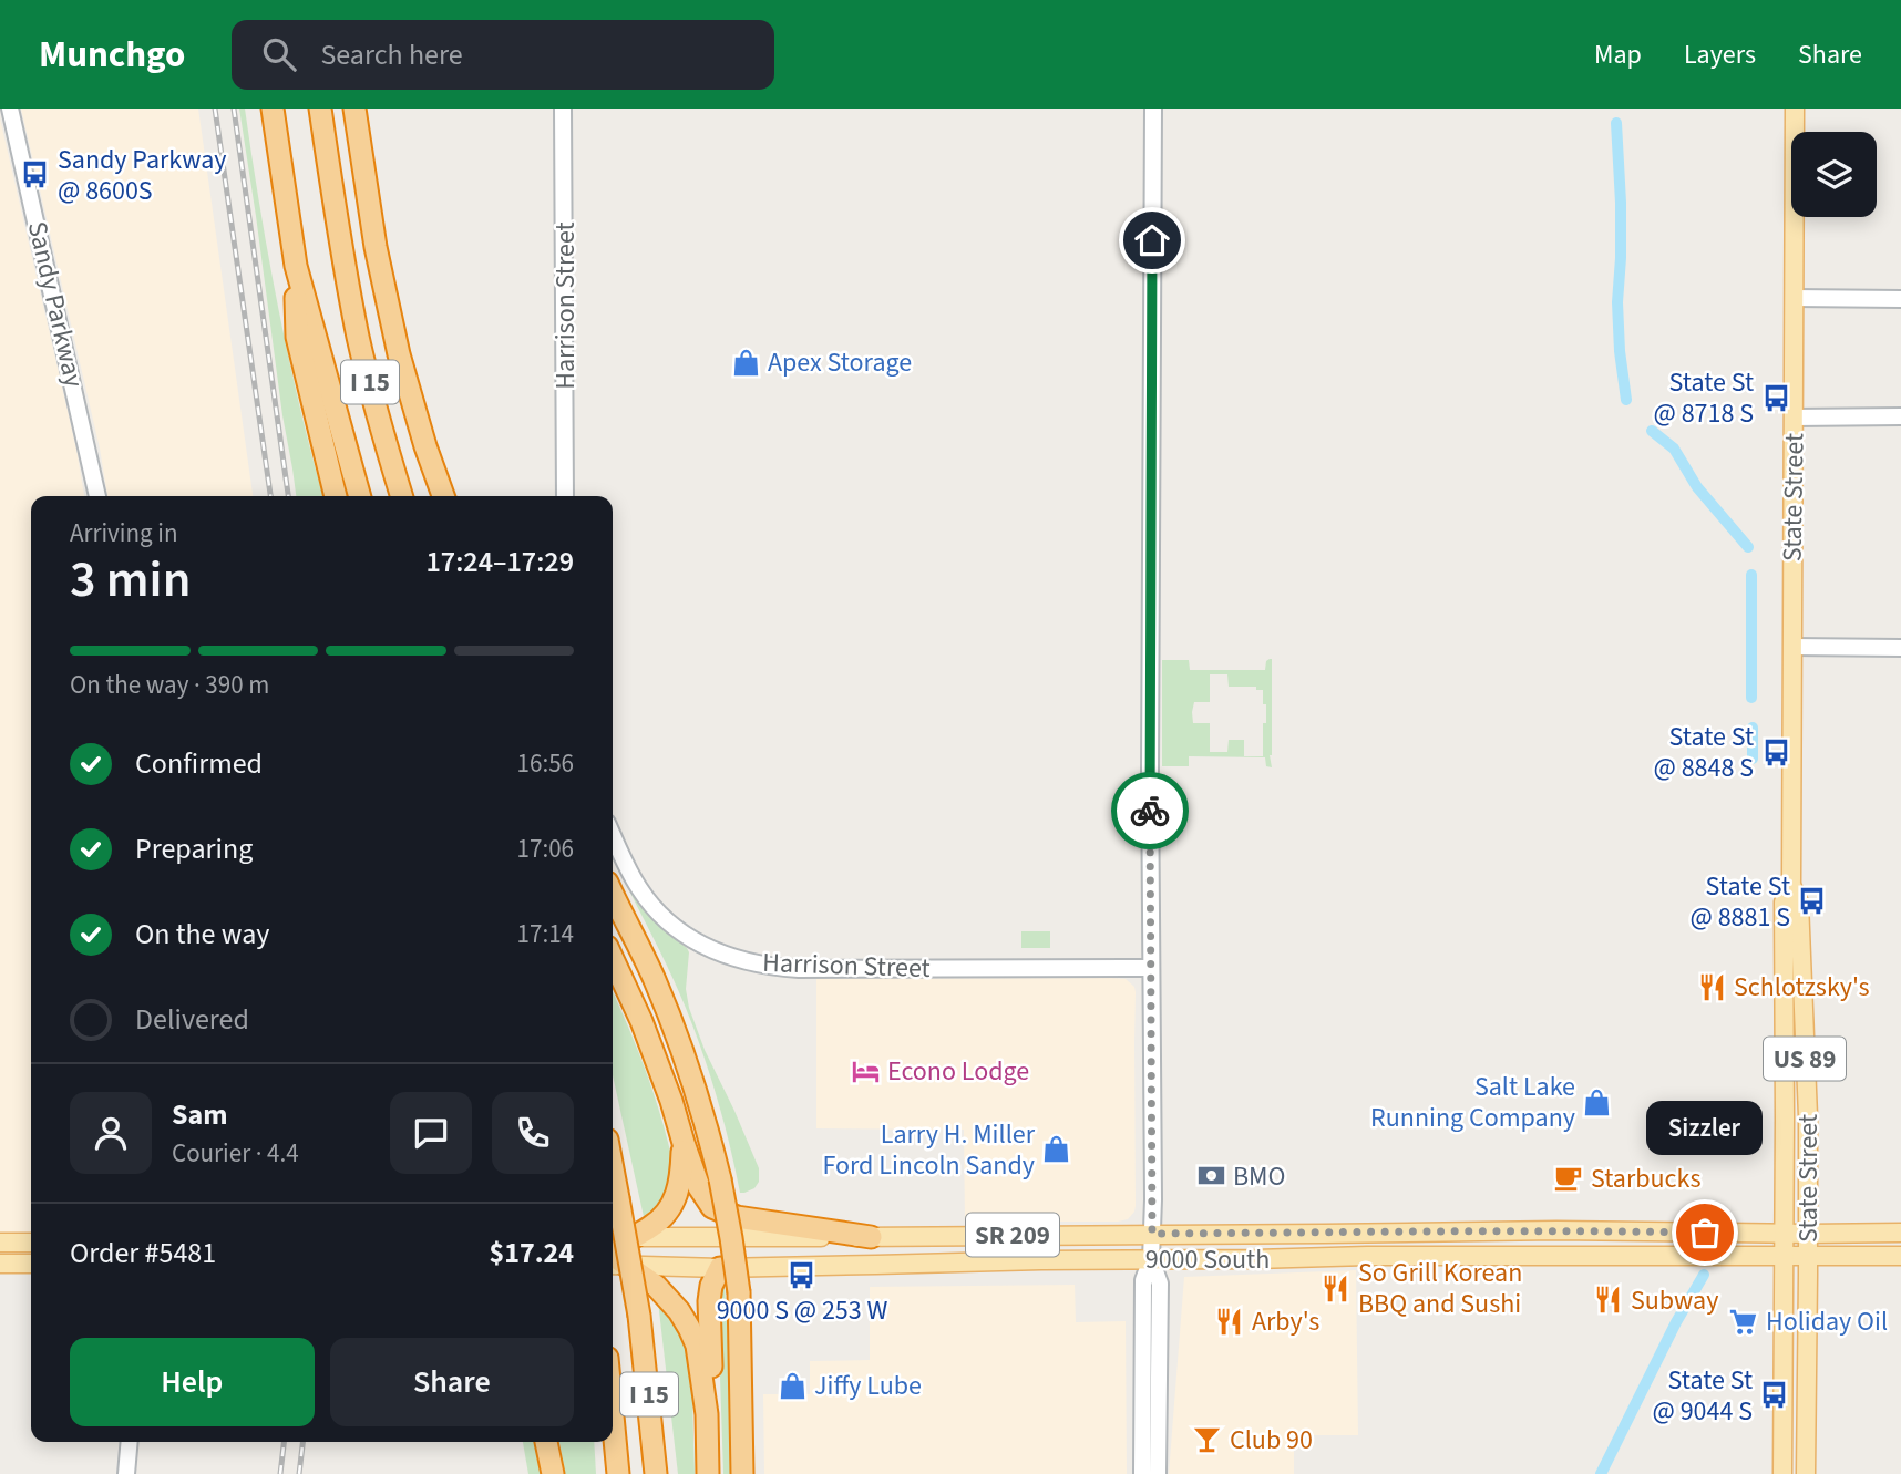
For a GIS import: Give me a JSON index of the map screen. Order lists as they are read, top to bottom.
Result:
{
  "streets": {
    "highway": ["I 15"],
    "main road": [
      "State Street",
      "US 89",
      "SR 209",
      "9000 South"
    ],
    "street": ["Sandy Parkway", "Harrison Street"]
  },
  "crossings": [
    ["State Street", "9000 South"]
  ],
  "places": {
    "bus stop": [
      "Sandy Parkway @ 8600S",
      "State St @ 8718 S",
      "State St @ 8848 S",
      "State St @ 8881 S",
      "9000 S @ 253 W",
      "State St @ 9044 S"
    ],
    "shop": [
      "Apex Storage",
      "Salt Lake Running Company",
      "Larry H. Miller Ford Lincoln Sandy",
      "Jiffy Lube"
    ],
    "restaurant": [
      "Schlotzsky's",
      "So Grill Korean BBQ and Sushi",
      "Subway",
      "Arby's"
    ],
    "hotel": ["Econo Lodge"],
    "bank": ["BMO"],
    "cafe": ["Starbucks"],
    "other": ["Sizzler"],
    "supermarket": ["Holiday Oil"],
    "bar": ["Club 90"]
  },
  "page": {
    "header": "Munchgo",
    "search": "Search here",
    "nav": ["Map", "Layers", "Share"],
    "heading": ["3 min", "Arriving in", "17:24–17:29"],
    "panel": [
      "Sam",
      "Courier · 4.4",
      "Order #5481",
      "$17.24"
    ],
    "bar": "On the way · 390 m",
    "list": [
      ["Confirmed", "16:56"],
      ["Preparing", "17:06"],
      ["On the way", "17:14"],
      "Delivered"
    ],
    "bubble": "Sizzler",
    "buttons": ["Help", "Share"]
  }
}
